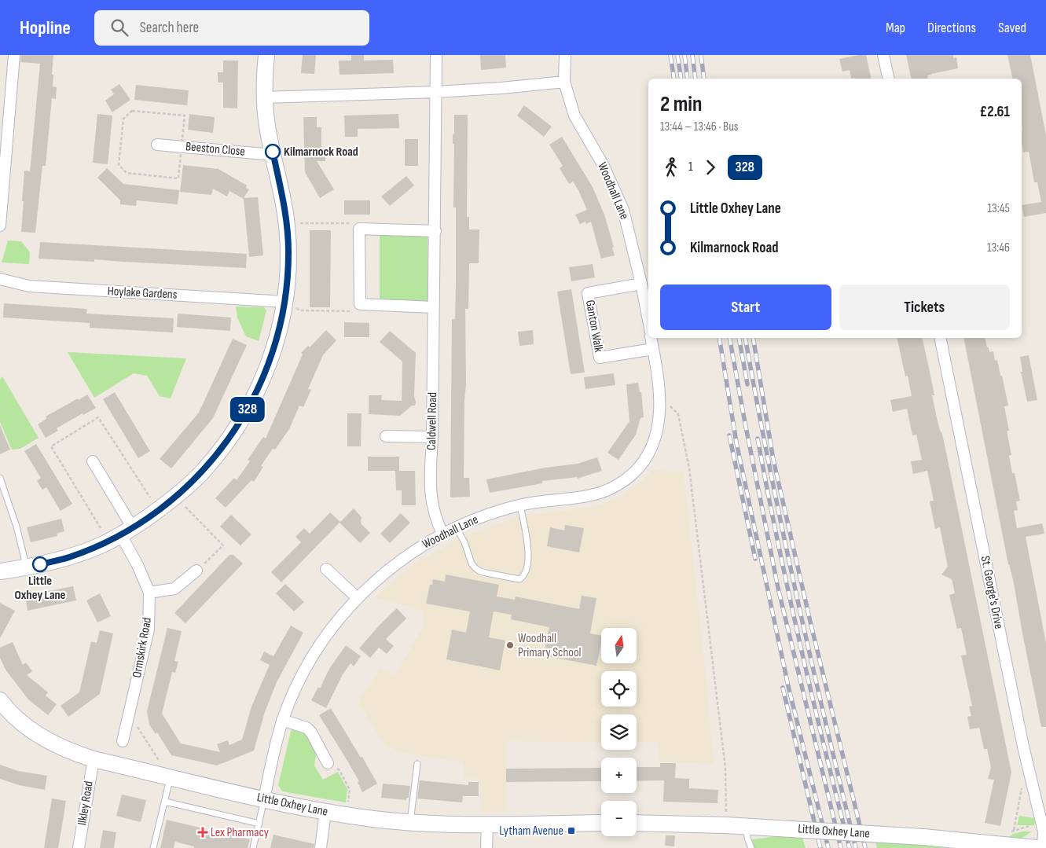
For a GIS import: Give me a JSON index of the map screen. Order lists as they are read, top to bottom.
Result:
{
  "streets": {
    "main road": ["Little Oxhey Lane"],
    "street": [
      "Beeston Close",
      "Woodhall Lane",
      "Hoylake Gardens",
      "Ganton Walk",
      "Caldwell Road",
      "St. George's Drive",
      "Ormskirk Road",
      "Ilkley Road"
    ]
  },
  "crossings": [
    ["Woodhall Lane", "Ganton Walk"],
    ["Woodhall Lane", "Caldwell Road"],
    ["Woodhall Lane", "Little Oxhey Lane"],
    ["Ilkley Road", "Little Oxhey Lane"]
  ],
  "places": {
    "other": ["Kilmarnock Road", "Little Oxhey Lane", "Woodhall Primary School"],
    "transit": ["Lytham Avenue"],
    "health": ["Lex Pharmacy"]
  },
  "lines": ["bus line 328"],
  "north": "top",
  "page": {
    "header": "Hopline",
    "search": "Search here",
    "nav": ["Map", "Directions", "Saved"],
    "on_map": "328",
    "heading": ["2 min", "13:44 – 13:46 · Bus", "£2.61"],
    "legs": ["1", "328"],
    "list": [
      {
        "name": "Little Oxhey Lane",
        "value": "13:45"
      },
      {
        "name": "Kilmarnock Road",
        "value": "13:46"
      }
    ],
    "buttons": ["Start", "Tickets"],
    "map_buttons": ["+", "−"]
  }
}
